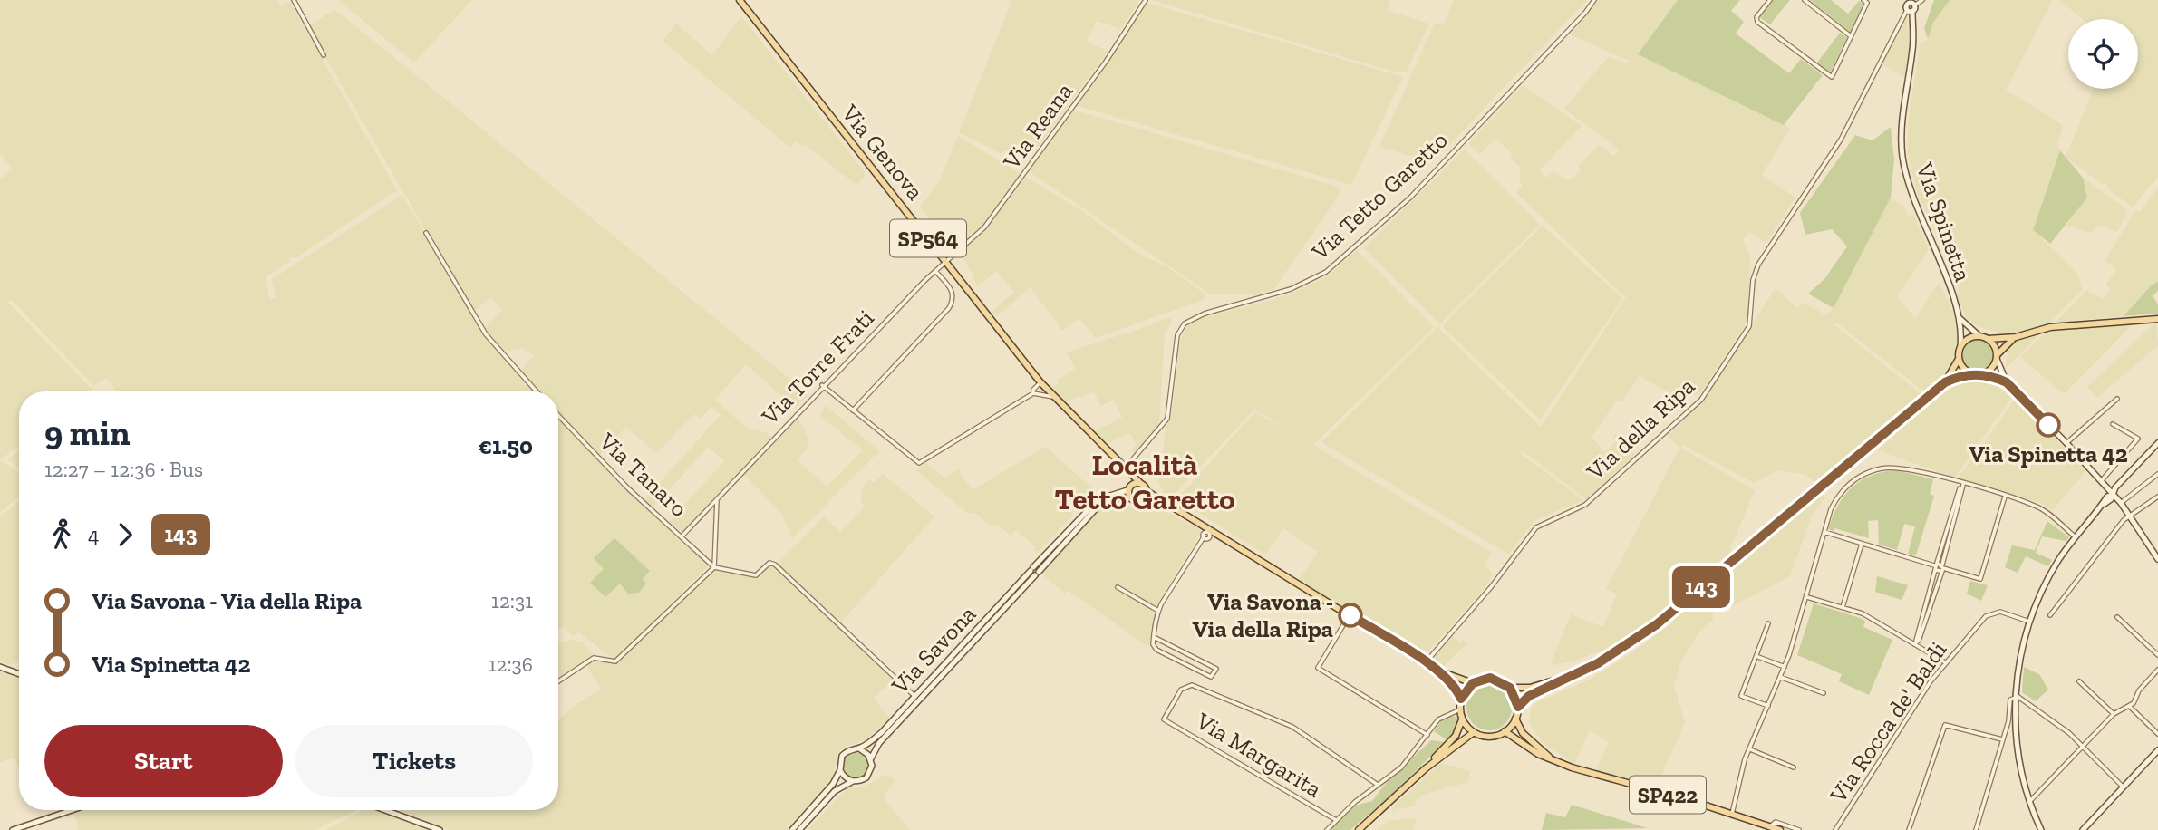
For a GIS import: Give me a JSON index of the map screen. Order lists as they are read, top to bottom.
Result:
{
  "streets": {
    "main road": ["Via Genova", "SP564", "SP422"],
    "street": [
      "Via Reana",
      "Via Tetto Garetto",
      "Via Spinetta",
      "Via Torre Frati",
      "Via della Ripa",
      "Via Tanaro",
      "Via Savona",
      "Via Rocca de' Baldi",
      "Via Margarita"
    ]
  },
  "crossings": [
    ["Via Reana", "Via Genova"],
    ["Via Reana", "Via Torre Frati"],
    ["Via Genova", "Via Tetto Garetto"],
    ["Via Genova", "Via Torre Frati"],
    ["Via Genova", "Via Savona"],
    ["Via Spinetta", "Via della Ripa"],
    ["Via Torre Frati", "Via Tanaro"]
  ],
  "districts": ["Località Tetto Garetto"],
  "places": ["Via Spinetta 42", "Via Savona - Via della Ripa"],
  "lines": ["bus line 143"],
  "page": {
    "on_map": "143",
    "heading": ["9 min", "12:27 – 12:36 · Bus", "€1.50"],
    "legs": ["4", "143"],
    "list": [
      {
        "name": "Via Savona - Via della Ripa",
        "value": "12:31"
      },
      {
        "name": "Via Spinetta 42",
        "value": "12:36"
      }
    ],
    "buttons": ["Start", "Tickets"]
  }
}
